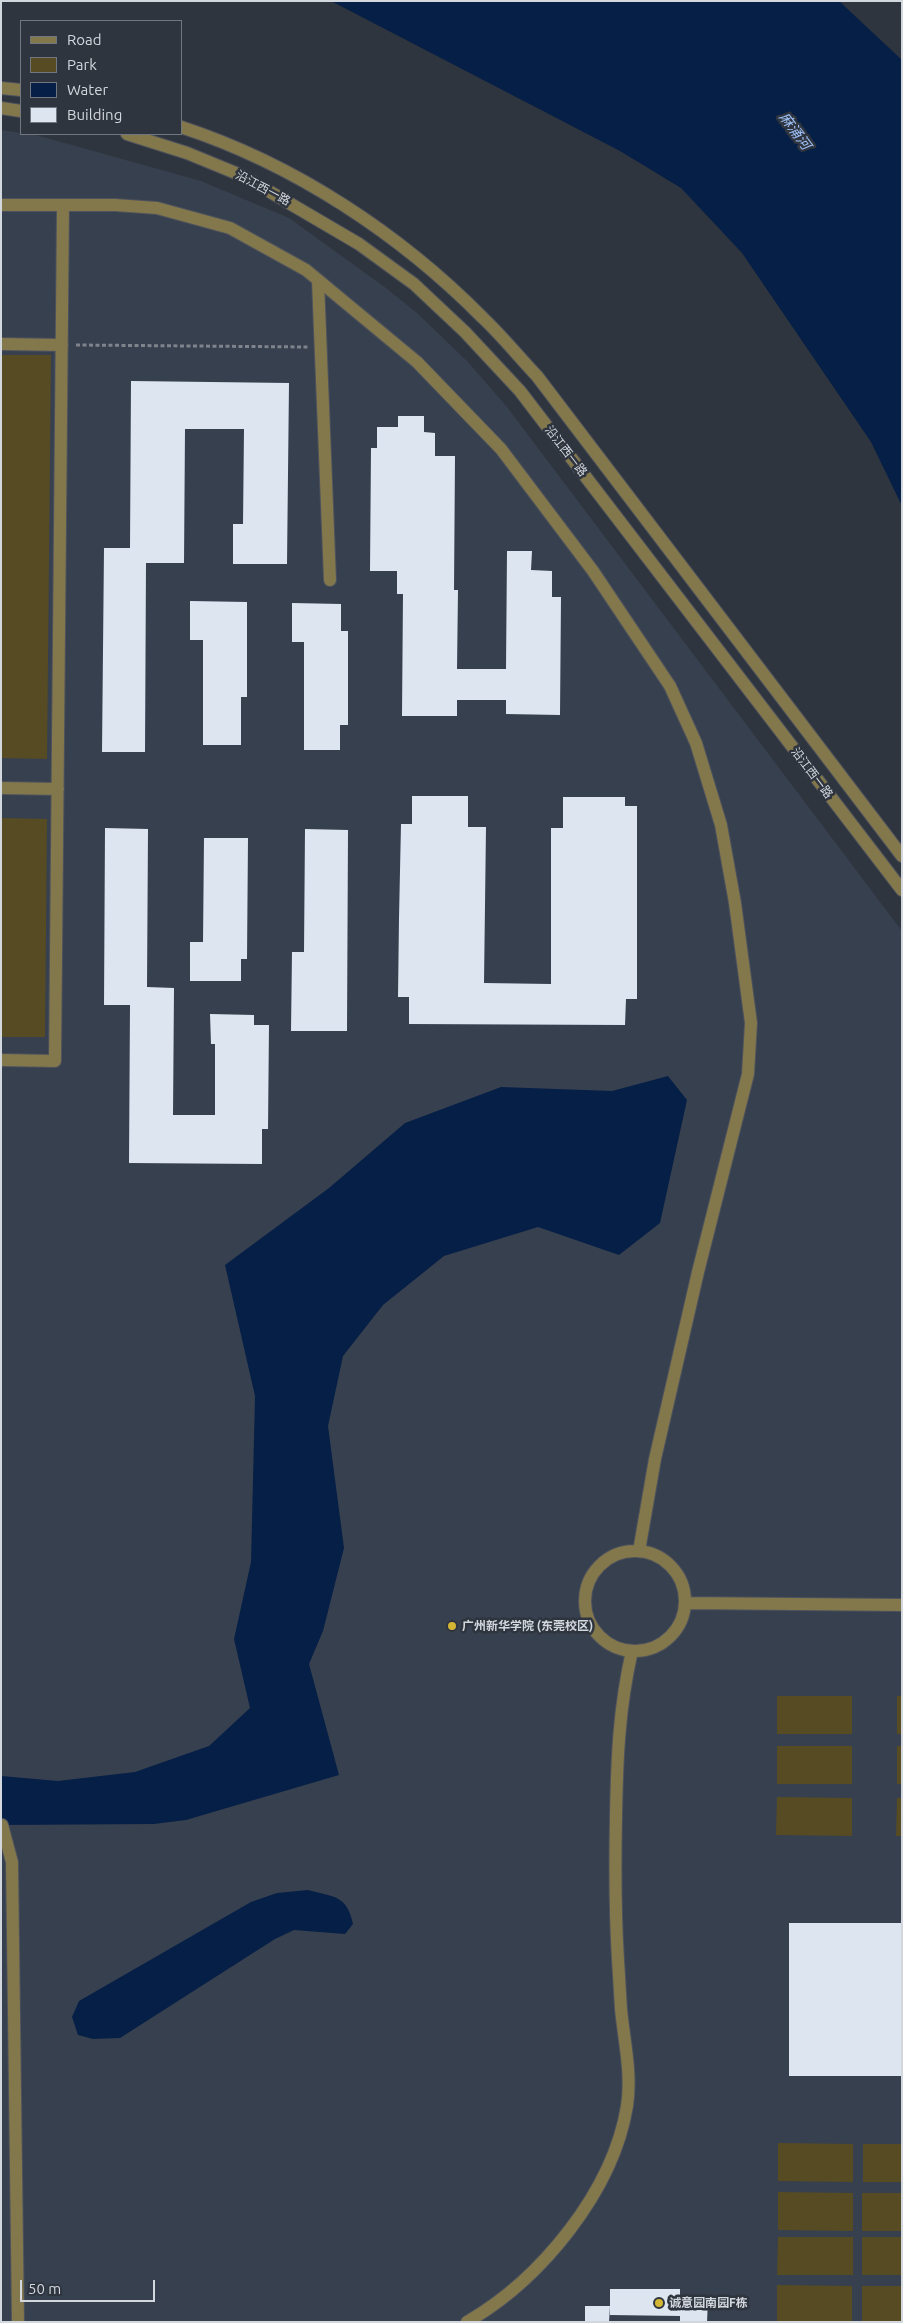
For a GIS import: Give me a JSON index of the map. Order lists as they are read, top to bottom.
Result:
{
  "streets": {
    "street": ["沿江西一路"]
  },
  "water": ["麻涌河"],
  "places": ["广州新华学院 (东莞校区)", "诚意园南园F栋"],
  "legend": [
    "Road",
    "Park",
    "Water",
    "Building"
  ],
  "scale_bar": "50 m"
}
